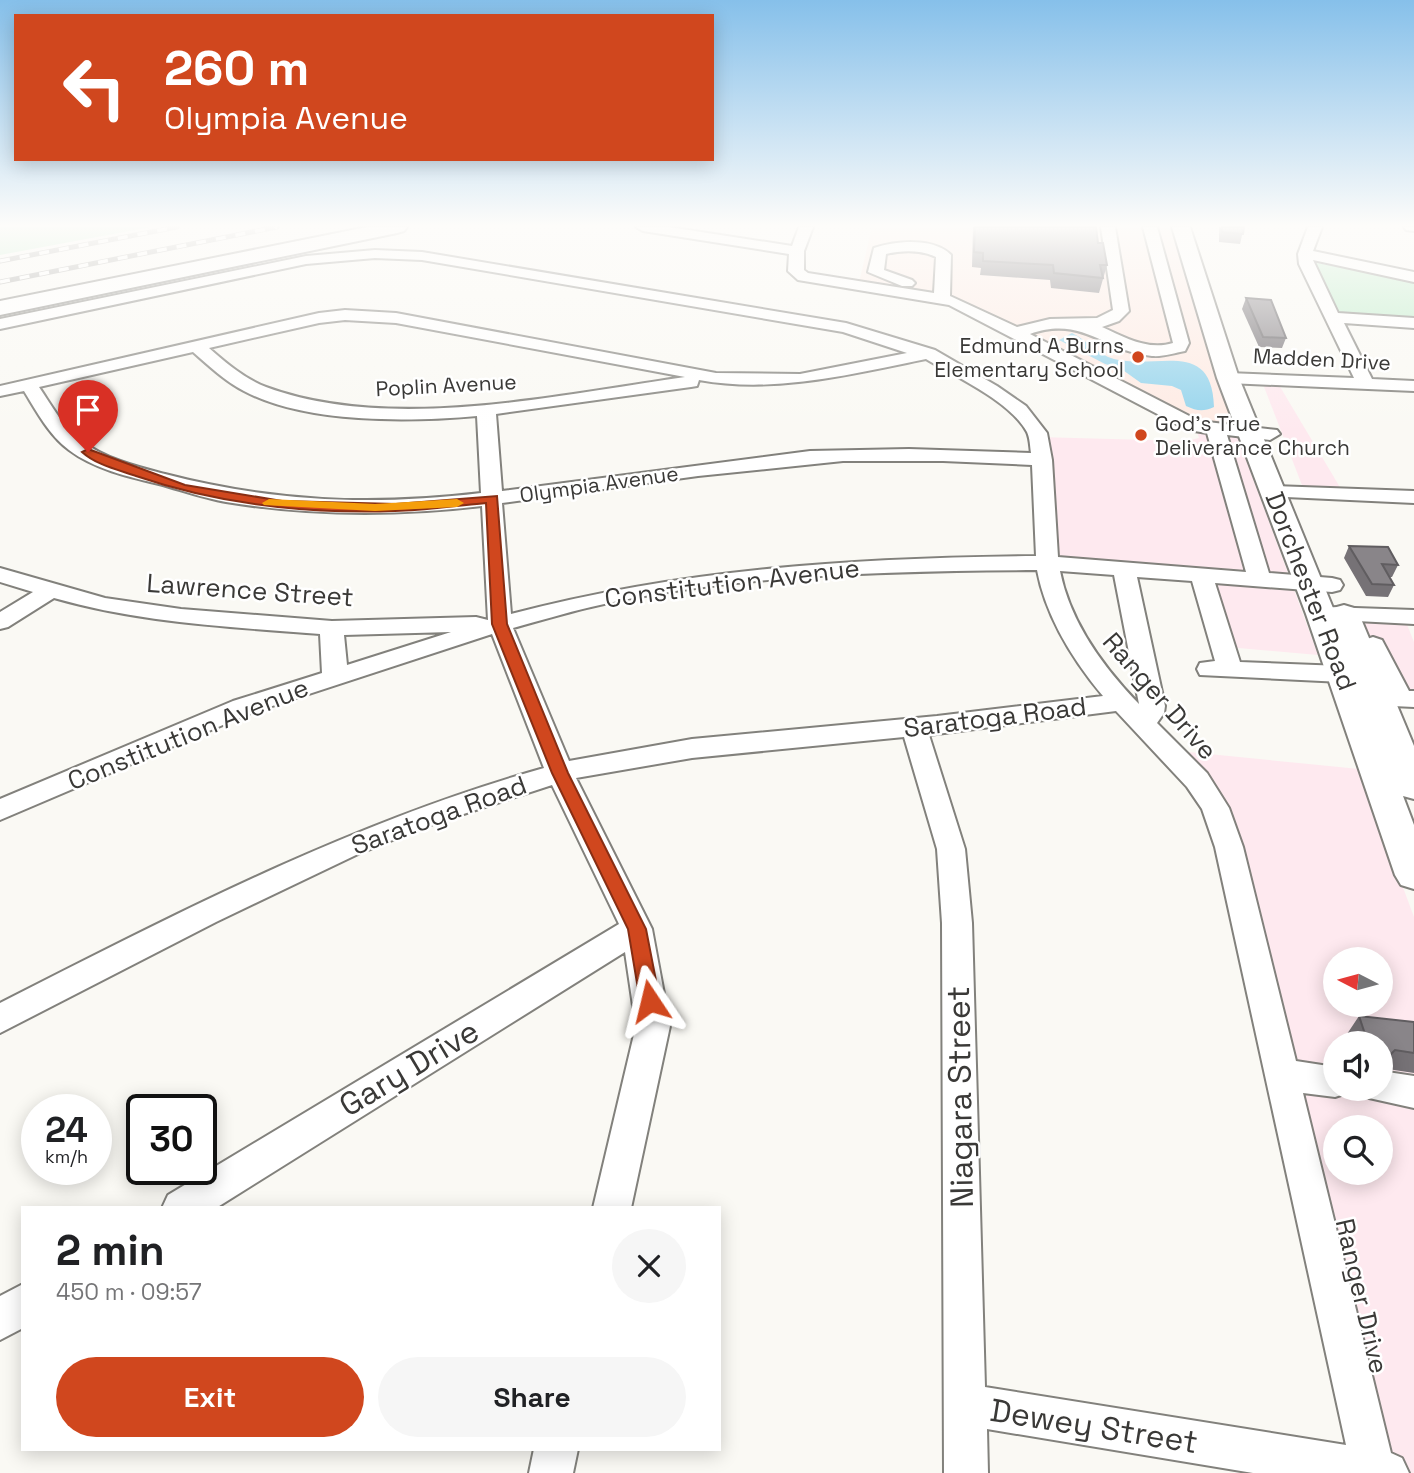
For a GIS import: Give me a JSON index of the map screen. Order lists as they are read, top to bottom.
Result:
{
  "streets": {
    "main road": ["Dorchester Road"],
    "street": [
      "Madden Drive",
      "Poplin Avenue",
      "Olympia Avenue",
      "Constitution Avenue",
      "Lawrence Street",
      "Ranger Drive",
      "Saratoga Road",
      "Gary Drive",
      "Niagara Street",
      "Dewey Street"
    ]
  },
  "crossings": [
    ["Madden Drive", "Dorchester Road"],
    ["Olympia Avenue", "Ranger Drive"],
    ["Constitution Avenue", "Lawrence Street"],
    ["Constitution Avenue", "Dorchester Road"],
    ["Constitution Avenue", "Ranger Drive"],
    ["Ranger Drive", "Saratoga Road"],
    ["Ranger Drive", "Dewey Street"],
    ["Saratoga Road", "Niagara Street"],
    ["Niagara Street", "Dewey Street"]
  ],
  "places": ["Edmund A Burns Elementary School", "God's True Deliverance Church"],
  "north": "left",
  "page": {
    "turn": ["260 m", "Olympia Avenue"],
    "speed": "24 km/h",
    "limit": "30",
    "heading": ["2 min", "450 m · 09:57"],
    "buttons": ["Exit", "Share"]
  }
}
